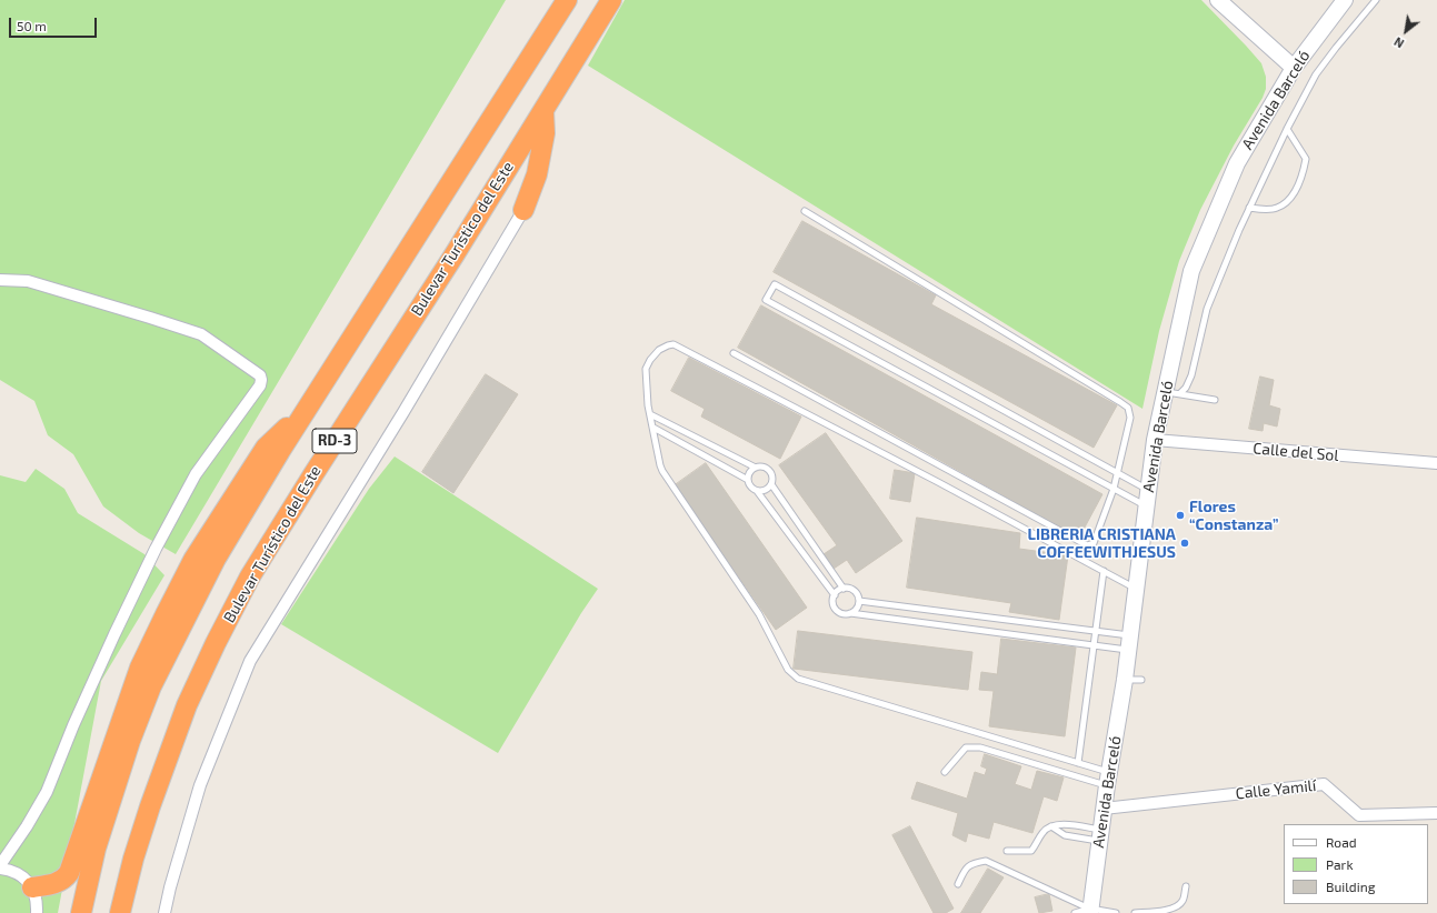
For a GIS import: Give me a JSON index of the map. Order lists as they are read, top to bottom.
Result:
{
  "streets": {
    "highway": ["Bulevar Turístico del Este", "RD-3"],
    "street": ["Avenida Barceló", "Calle del Sol", "Calle Yamilí"]
  },
  "crossings": [
    ["Avenida Barceló", "Calle del Sol"],
    ["Avenida Barceló", "Calle Yamilí"]
  ],
  "places": ["Flores “Constanza”", "LIBRERIA CRISTIANA COFFEEWITHJESUS"],
  "legend": ["Road", "Park", "Building"],
  "scale_bar": "50 m",
  "north": "bottom left"
}
